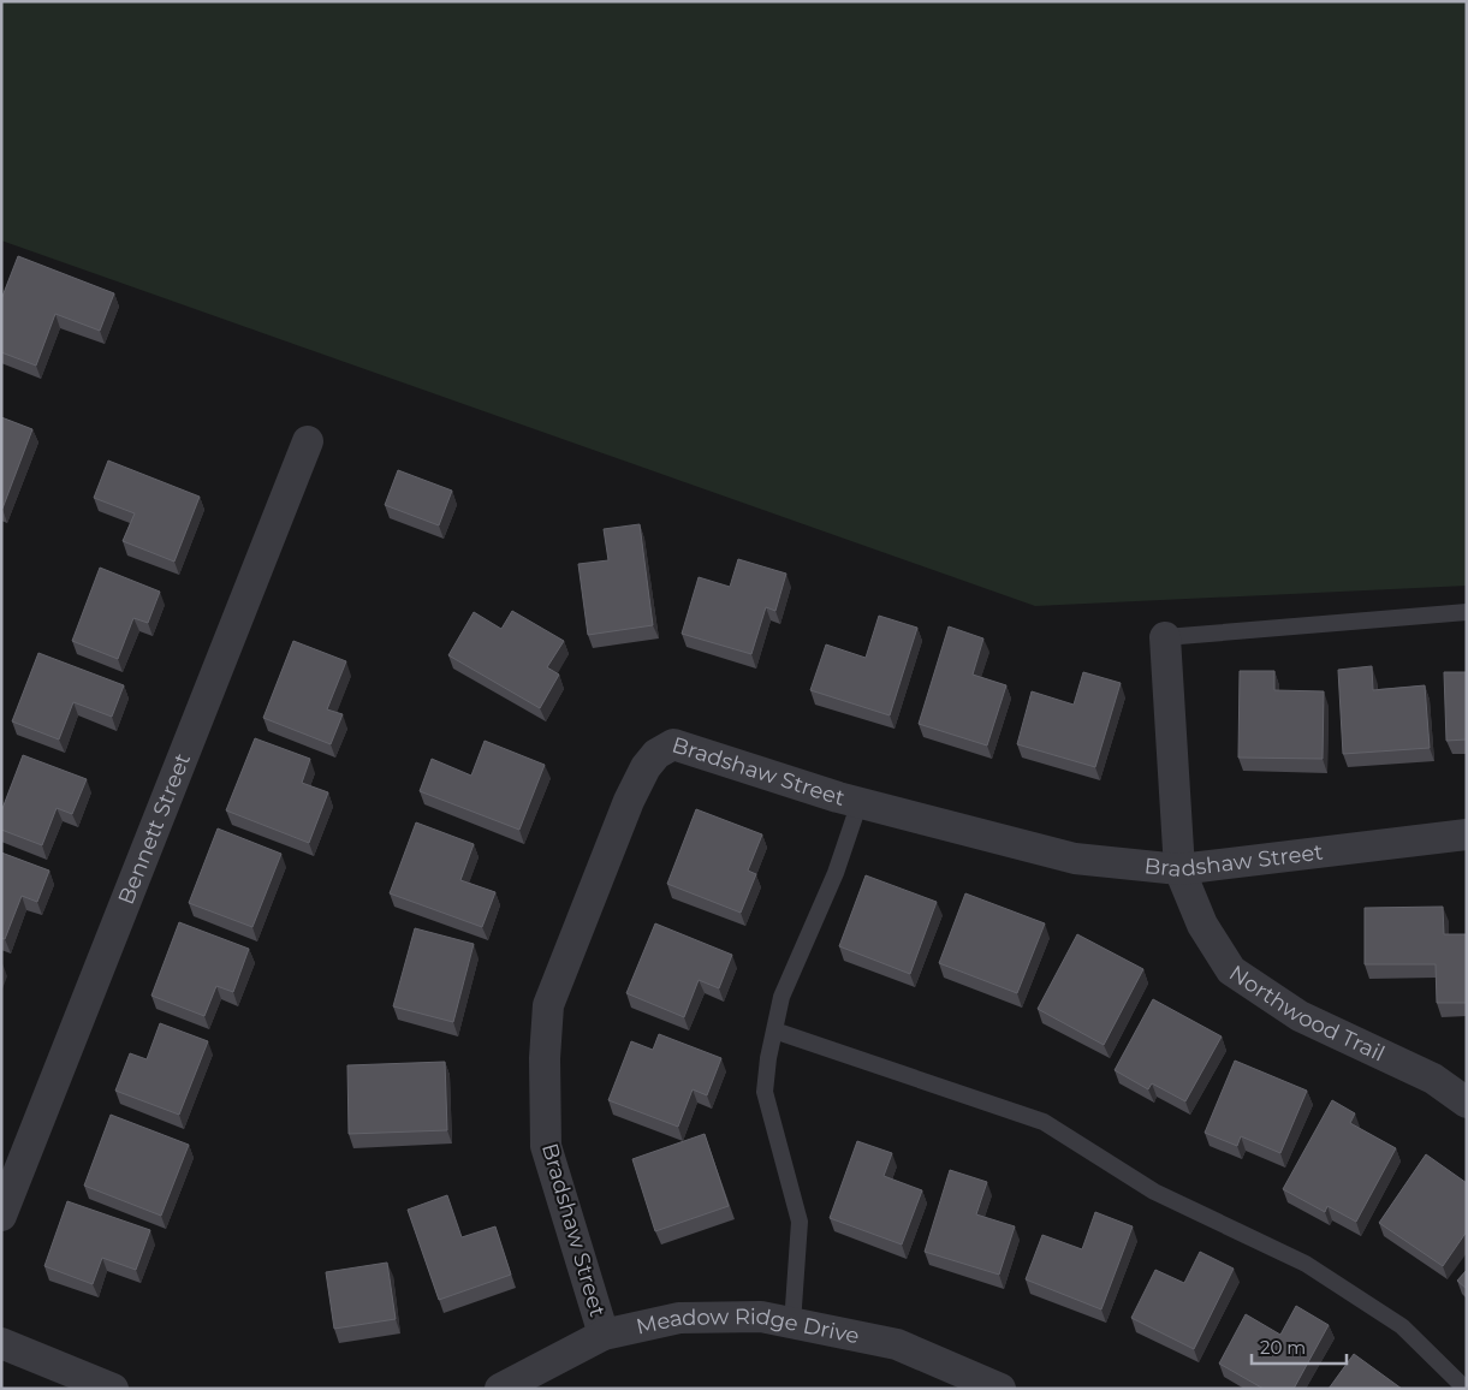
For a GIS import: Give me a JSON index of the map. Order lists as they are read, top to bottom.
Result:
{
  "streets": {
    "street": [
      "Bradshaw Street",
      "Bennett Street",
      "Northwood Trail",
      "Meadow Ridge Drive"
    ]
  },
  "crossings": [
    ["Bradshaw Street", "Northwood Trail"],
    ["Bradshaw Street", "Meadow Ridge Drive"]
  ],
  "scale_bar": "20 m"
}
